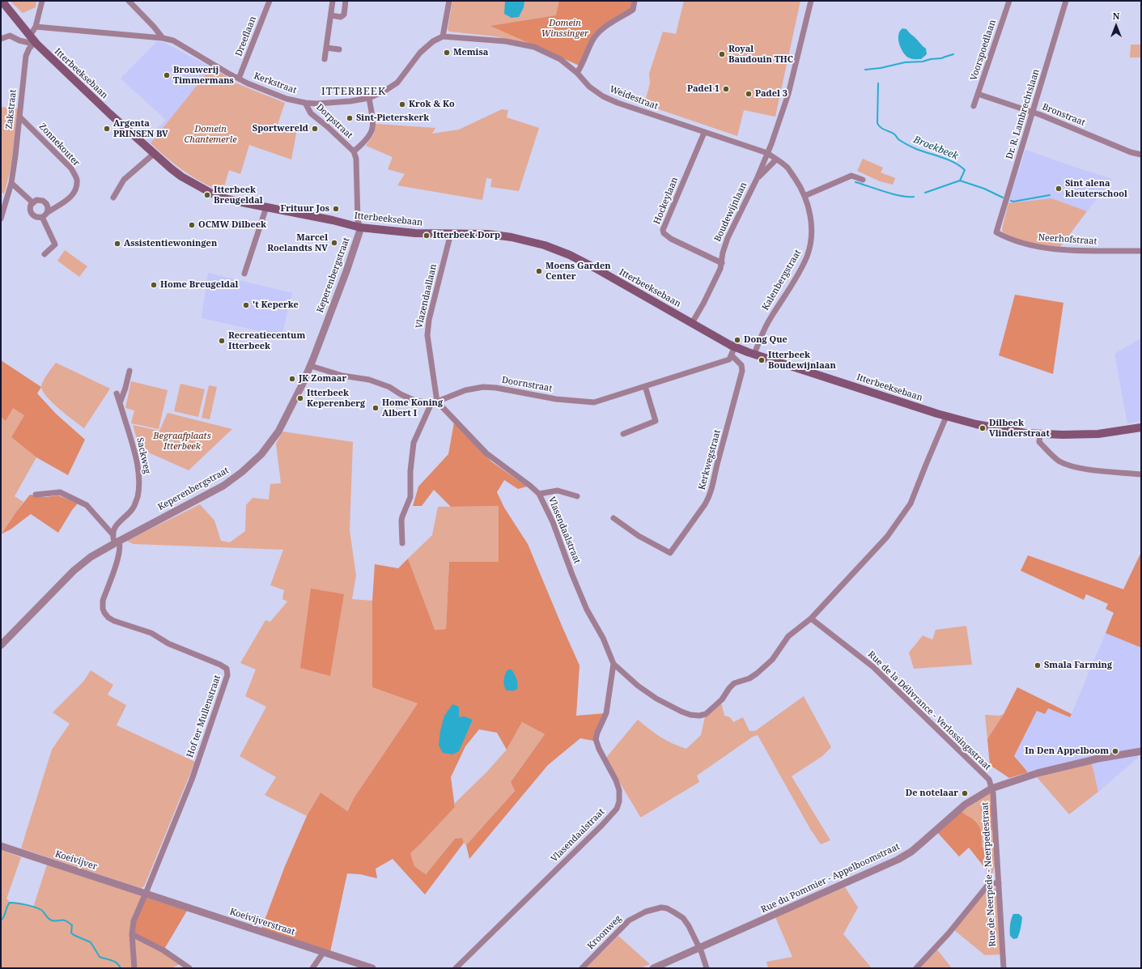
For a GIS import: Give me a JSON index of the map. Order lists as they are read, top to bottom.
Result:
{
  "streets": {
    "main road": ["Itterbeeksebaan"],
    "street": [
      "Dreeflaan",
      "Voorspoedlaan",
      "Kerkstraat",
      "Weidestraat",
      "Zakstraat",
      "Dr. R. Lambrechtslaan",
      "Bronstraat",
      "Dorpstraat",
      "Zonnekouter",
      "Hockeylaan",
      "Boudewijnlaan",
      "Neerhofstraat",
      "Keperenbergstraat",
      "Kalenbergstraat",
      "Vlazendaallaan",
      "Doornstraat",
      "Sackweg",
      "Kerkwegstraat",
      "Vlasendaalstraat",
      "Rue de la Délivrance - Verlossingsstraat",
      "Hof ter Mullenstraat",
      "Koeivijver",
      "Rue de Neerpede - Neerpedestraat",
      "Rue du Pommier - Appelboomstraat",
      "Koeivijverstraat",
      "Kroonweg"
    ]
  },
  "crossings": [
    ["Dreeflaan", "Kerkstraat"],
    ["Voorspoedlaan", "Bronstraat"],
    ["Itterbeeksebaan", "Zakstraat"],
    ["Itterbeeksebaan", "Dorpstraat"],
    ["Itterbeeksebaan", "Boudewijnlaan"],
    ["Itterbeeksebaan", "Keperenbergstraat"],
    ["Itterbeeksebaan", "Kalenbergstraat"],
    ["Itterbeeksebaan", "Vlazendaallaan"],
    ["Kerkstraat", "Weidestraat"],
    ["Kerkstraat", "Dorpstraat"],
    ["Weidestraat", "Hockeylaan"],
    ["Weidestraat", "Boudewijnlaan"],
    ["Weidestraat", "Kalenbergstraat"],
    ["Zakstraat", "Zonnekouter"],
    ["Dr. R. Lambrechtslaan", "Bronstraat"],
    ["Dr. R. Lambrechtslaan", "Neerhofstraat"],
    ["Dorpstraat", "Keperenbergstraat"],
    ["Hockeylaan", "Boudewijnlaan"],
    ["Boudewijnlaan", "Kalenbergstraat"],
    ["Keperenbergstraat", "Sackweg"],
    ["Keperenbergstraat", "Hof ter Mullenstraat"],
    ["Vlazendaallaan", "Doornstraat"],
    ["Vlazendaallaan", "Vlasendaalstraat"],
    ["Doornstraat", "Kerkwegstraat"],
    ["Doornstraat", "Vlasendaalstraat"],
    ["Sackweg", "Hof ter Mullenstraat"],
    ["Rue de la Délivrance - Verlossingsstraat", "Rue de Neerpede - Neerpedestraat"],
    ["Hof ter Mullenstraat", "Koeivijver"],
    ["Hof ter Mullenstraat", "Koeivijverstraat"],
    ["Koeivijver", "Koeivijverstraat"],
    ["Rue de Neerpede - Neerpedestraat", "Rue du Pommier - Appelboomstraat"],
    ["Rue du Pommier - Appelboomstraat", "Kroonweg"]
  ],
  "districts": ["ITTERBEEK"],
  "water": ["Broekbeek"],
  "parks": ["Domein Winssinger", "Domein Chantemerle", "Begraafplaats Itterbeek"],
  "places": [
    "Memisa",
    "Royal Baudouin THC",
    "Brouwerij Timmermans",
    "Padel 1",
    "Padel 3",
    "Krok & Ko",
    "Sint-Pieterskerk",
    "Argenta PRINSEN BV",
    "Sportwereld",
    "Sint alena kleuterschool",
    "Itterbeek Breugeldal",
    "Frituur Jos",
    "OCMW Dilbeek",
    "Itterbeek Dorp",
    "Marcel Roelandts NV",
    "Assistentiewoningen",
    "Moens Garden Center",
    "Home Breugeldal",
    "'t Keperke",
    "Dong Que",
    "Recreatiecentum Itterbeek",
    "Itterbeek Boudewijnlaan",
    "JK Zomaar",
    "Itterbeek Keperenberg",
    "Home Koning Albert I",
    "Dilbeek Vlinderstraat",
    "Smala Farming",
    "In Den Appelboom",
    "De notelaar"
  ],
  "north": "top"
}
